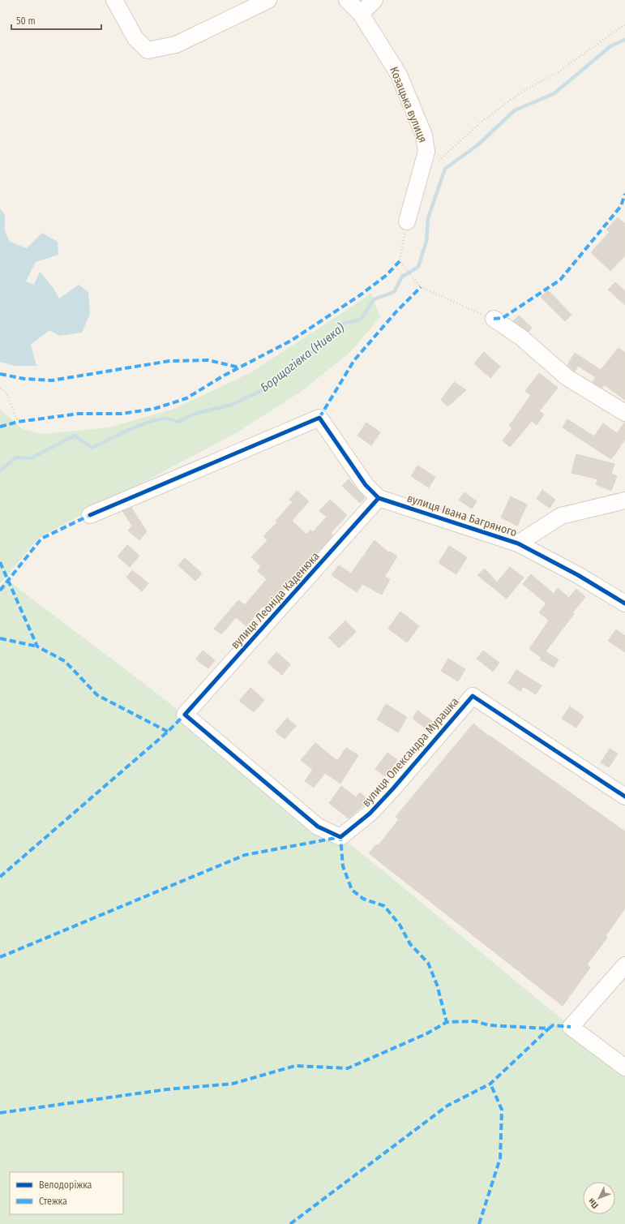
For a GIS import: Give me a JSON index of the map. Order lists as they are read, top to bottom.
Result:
{
  "streets": {
    "street": [
      "Козацька вулиця",
      "вулиця Івана Багряного",
      "вулиця Леоніда Каденюка",
      "вулиця Олександра Мурашка"
    ]
  },
  "crossings": [
    ["вулиця Івана Багряного", "вулиця Леоніда Каденюка"],
    ["вулиця Леоніда Каденюка", "вулиця Олександра Мурашка"]
  ],
  "water": ["Борщагівка (Нивка)"],
  "legend": ["Велодоріжка", "Стежка"],
  "scale_bar": "50 m",
  "north": "bottom left"
}
